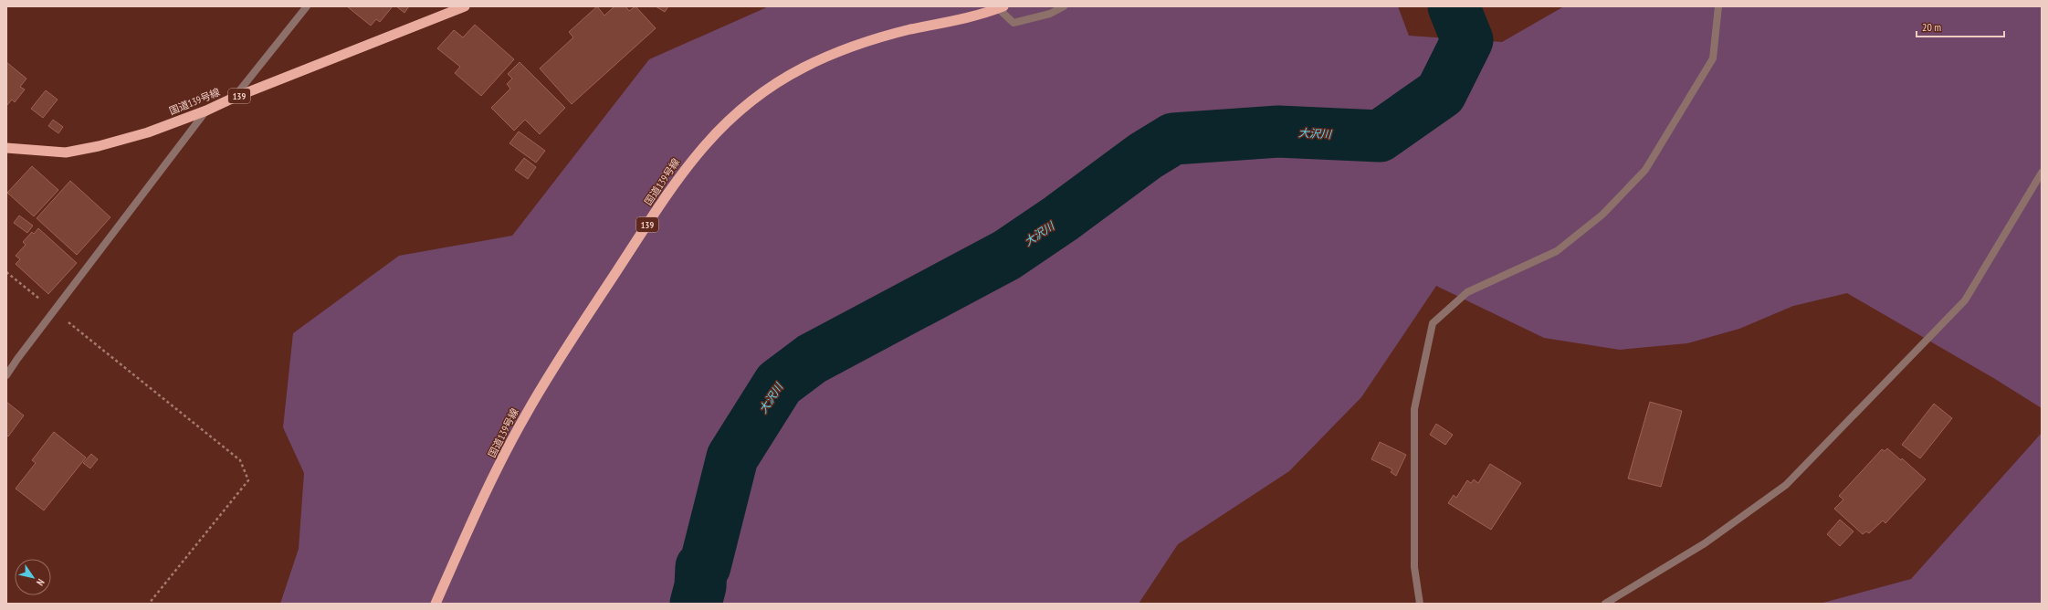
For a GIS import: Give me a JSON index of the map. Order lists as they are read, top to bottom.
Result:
{
  "streets": {
    "highway": ["139", "国道139号線"]
  },
  "water": ["大沢川"],
  "scale_bar": "20 m",
  "north": "bottom right"
}
